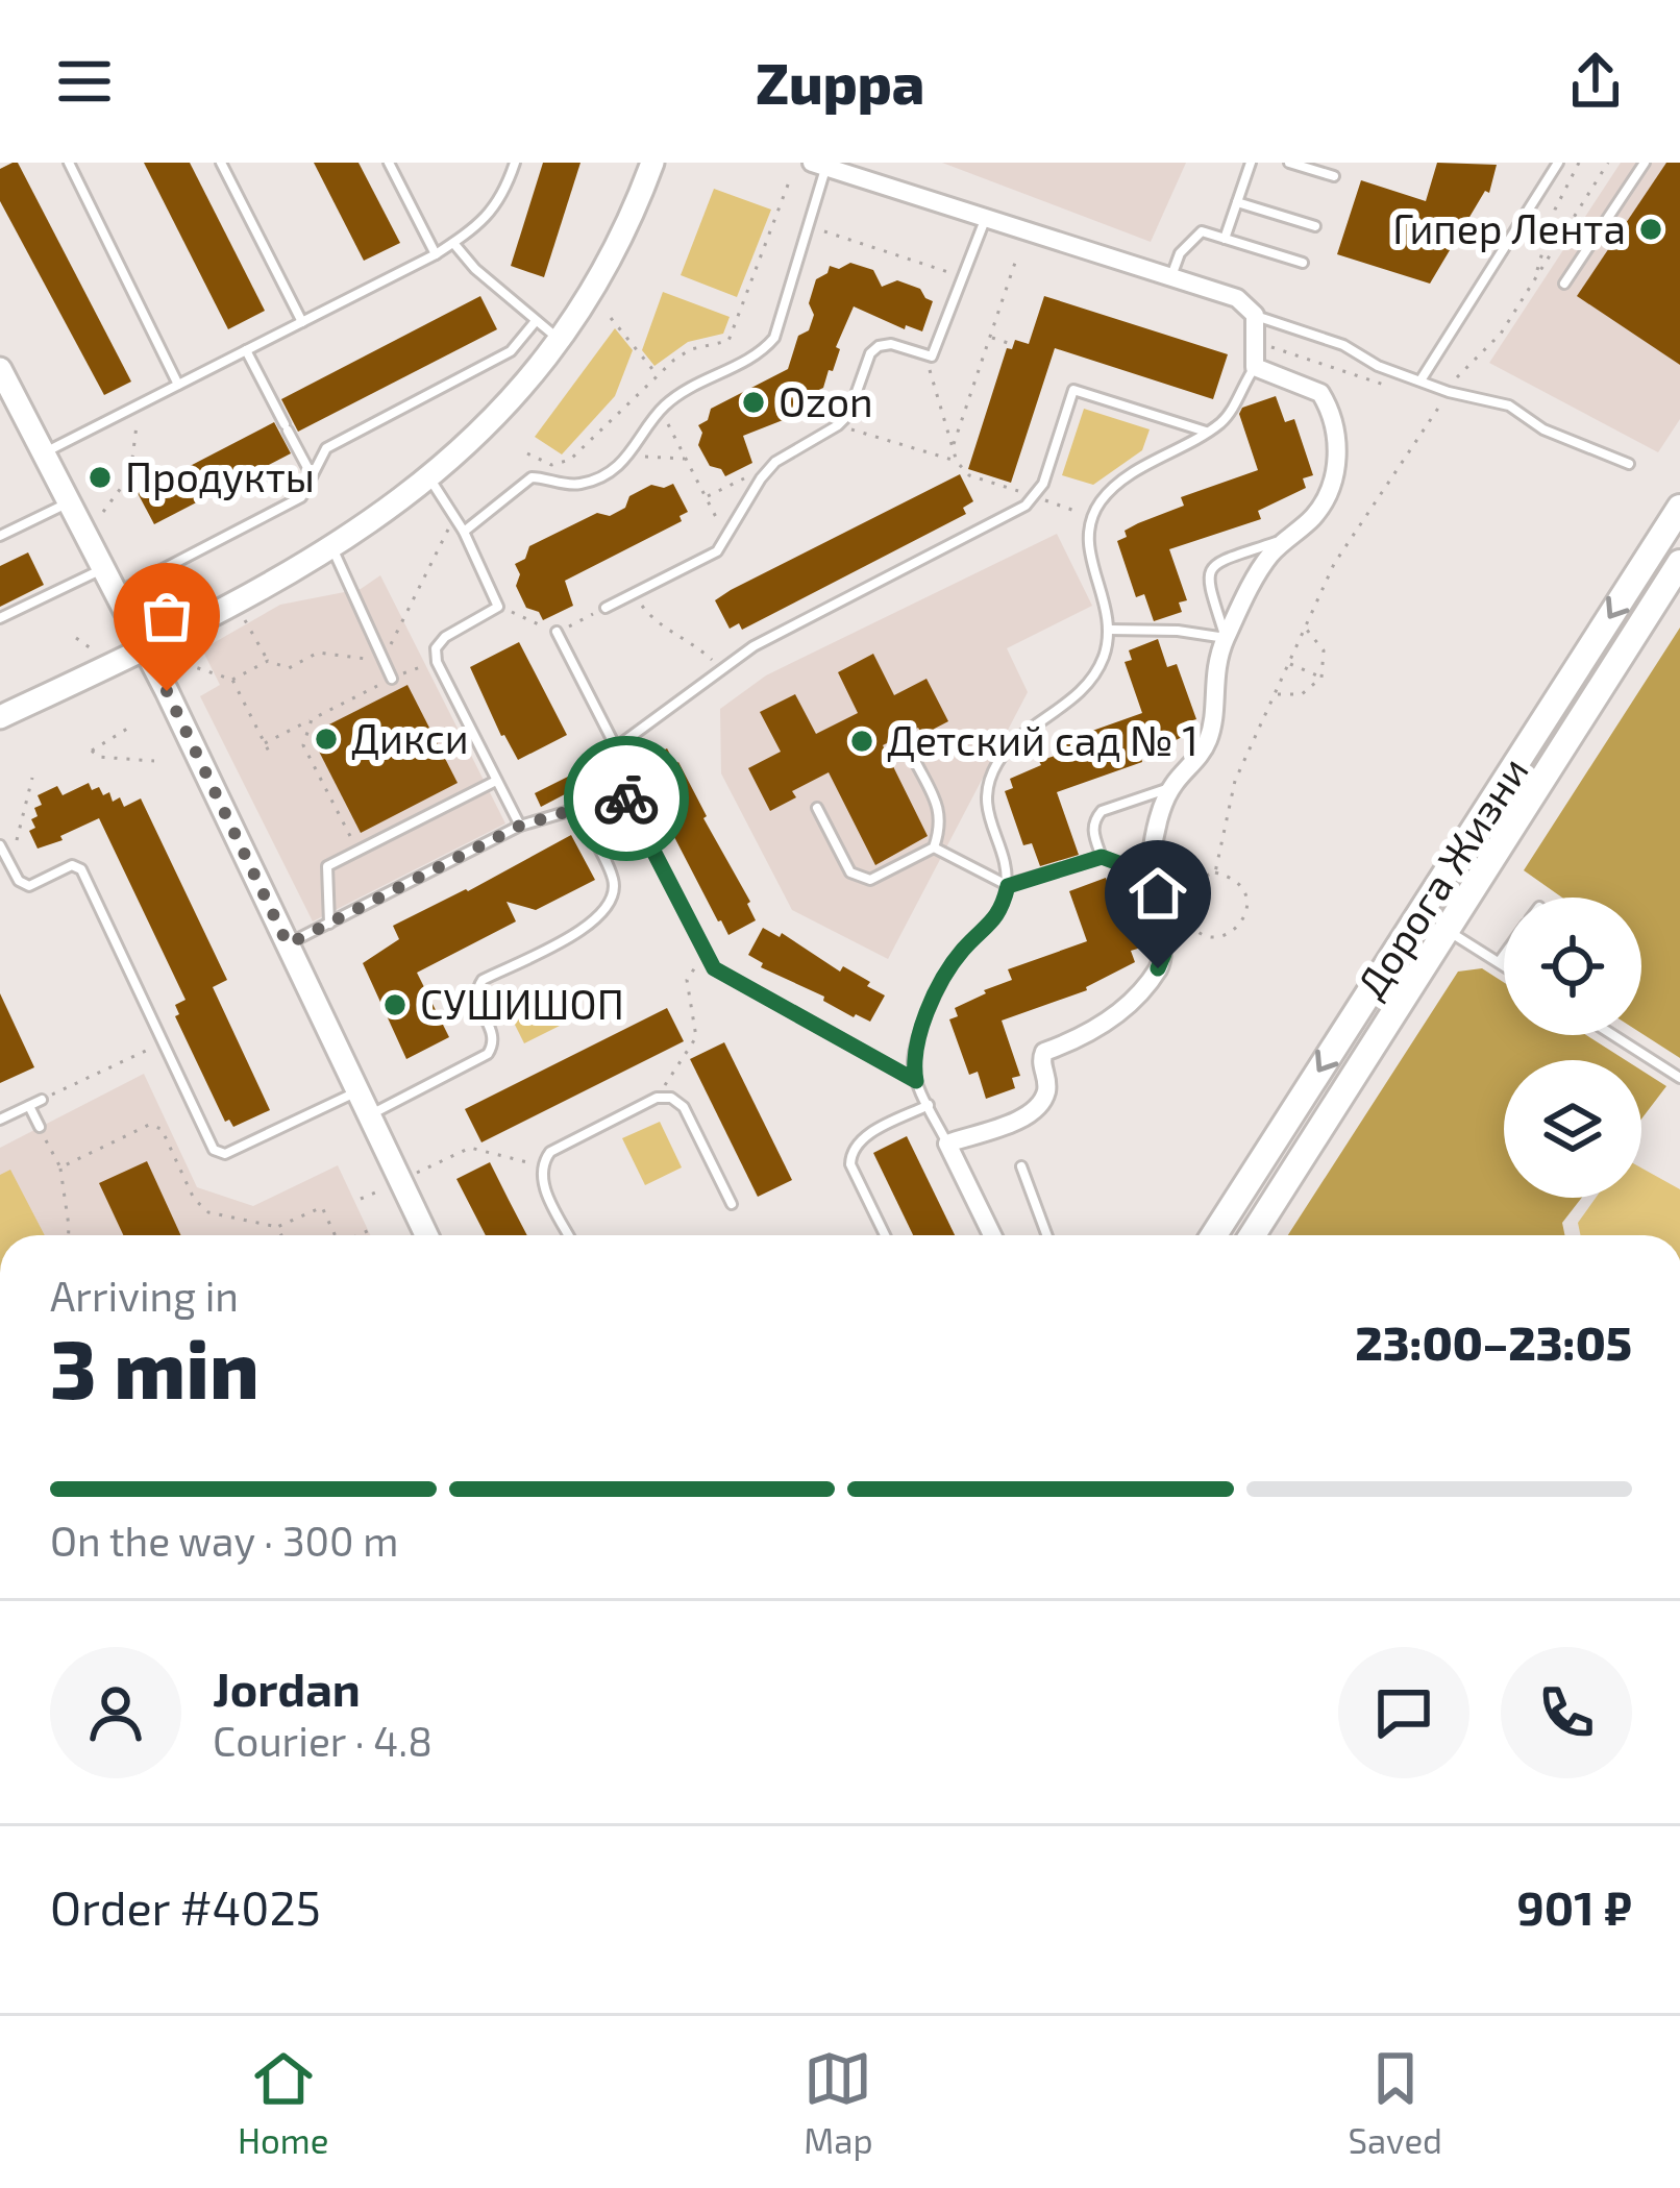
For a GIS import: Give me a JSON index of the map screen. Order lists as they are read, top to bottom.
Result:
{
  "streets": {
    "main road": ["Дорога Жизни"]
  },
  "places": [
    "Гипер Лента",
    "Ozon",
    "Продукты",
    "Дикси",
    "Детский сад № 1",
    "СУШИШОП"
  ],
  "page": {
    "header": "Zuppa",
    "heading": ["3 min", "Arriving in", "23:00–23:05"],
    "panel": [
      "Jordan",
      "Courier · 4.8",
      "Order #4025",
      "901 ₽"
    ],
    "bar": "On the way · 300 m",
    "tabs": ["Home", "Map", "Saved"]
  }
}
